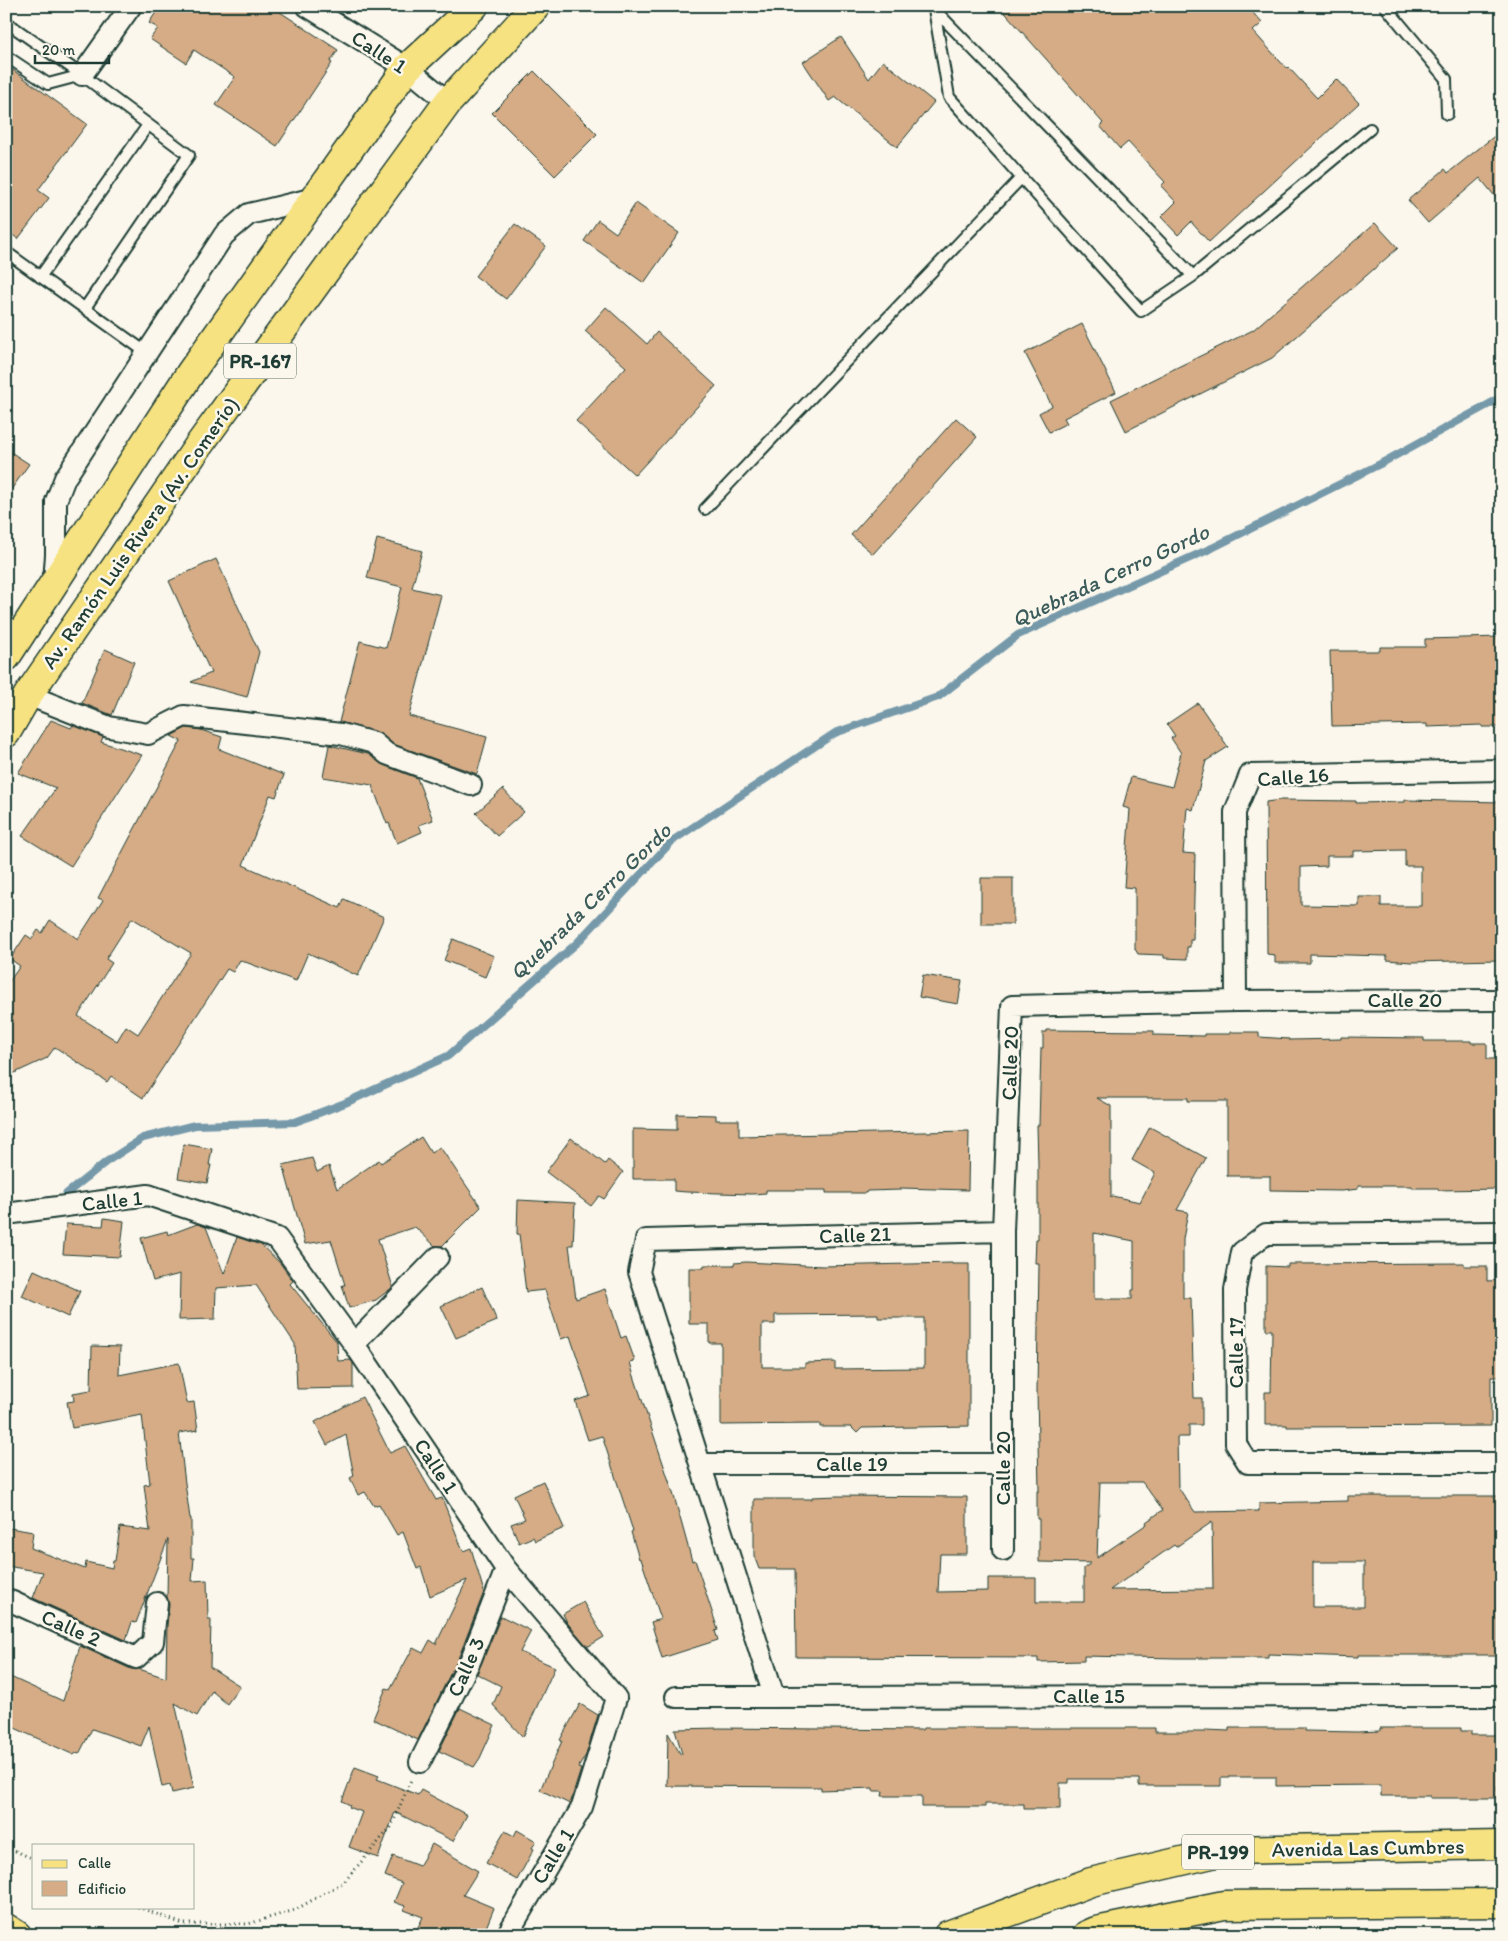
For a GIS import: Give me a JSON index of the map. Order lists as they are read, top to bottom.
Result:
{
  "streets": {
    "main road": [
      "PR-167",
      "Av. Ramón Luis Rivera (Av. Comerío)",
      "Avenida Las Cumbres",
      "PR-199"
    ],
    "street": [
      "Calle 1",
      "Calle 16",
      "Calle 20",
      "Calle 21",
      "Calle 17",
      "Calle 19",
      "Calle 2",
      "Calle 3",
      "Calle 15"
    ]
  },
  "crossings": [
    ["Calle 1", "Av. Ramón Luis Rivera (Av. Comerío)"],
    ["Calle 1", "Calle 3"],
    ["Calle 16", "Calle 20"],
    ["Calle 20", "Calle 21"],
    ["Calle 20", "Calle 19"],
    ["Calle 21", "Calle 19"]
  ],
  "water": ["Quebrada Cerro Gordo"],
  "legend": ["Calle", "Edificio"],
  "scale_bar": "20 m"
}
